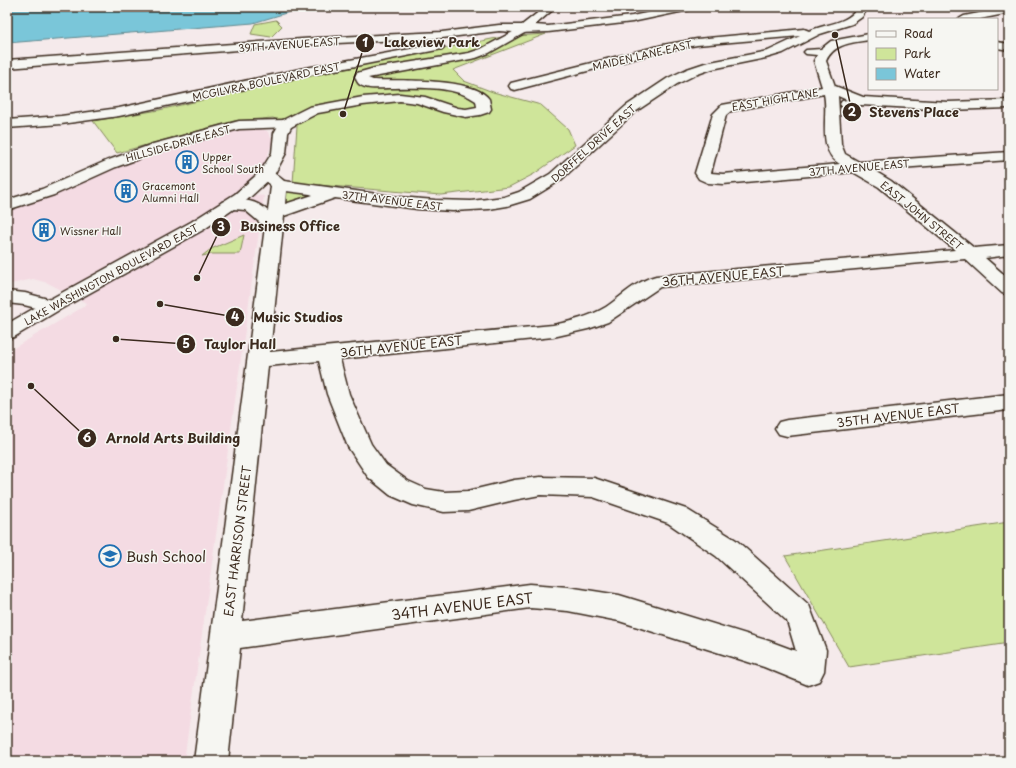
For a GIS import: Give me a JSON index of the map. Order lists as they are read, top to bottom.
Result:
{
  "streets": {
    "street": [
      "39TH AVENUE EAST",
      "MAIDEN LANE EAST",
      "MCGILVRA BOULEVARD EAST",
      "EAST HIGH LANE",
      "HILLSIDE DRIVE EAST",
      "DORFFEL DRIVE EAST",
      "37TH AVENUE EAST",
      "EAST JOHN STREET",
      "LAKE WASHINGTON BOULEVARD EAST",
      "36TH AVENUE EAST",
      "35TH AVENUE EAST",
      "EAST HARRISON STREET",
      "34TH AVENUE EAST"
    ]
  },
  "crossings": [
    ["39TH AVENUE EAST", "MCGILVRA BOULEVARD EAST"],
    ["EAST HIGH LANE", "37TH AVENUE EAST"],
    ["EAST HIGH LANE", "EAST JOHN STREET"],
    ["HILLSIDE DRIVE EAST", "LAKE WASHINGTON BOULEVARD EAST"],
    ["DORFFEL DRIVE EAST", "37TH AVENUE EAST"],
    ["DORFFEL DRIVE EAST", "EAST JOHN STREET"],
    ["37TH AVENUE EAST", "EAST JOHN STREET"],
    ["37TH AVENUE EAST", "LAKE WASHINGTON BOULEVARD EAST"],
    ["37TH AVENUE EAST", "EAST HARRISON STREET"],
    ["EAST JOHN STREET", "36TH AVENUE EAST"],
    ["LAKE WASHINGTON BOULEVARD EAST", "EAST HARRISON STREET"],
    ["36TH AVENUE EAST", "EAST HARRISON STREET"],
    ["36TH AVENUE EAST", "34TH AVENUE EAST"],
    ["EAST HARRISON STREET", "34TH AVENUE EAST"]
  ],
  "places": {
    "other": [
      "Stevens Place",
      "Lakeview Park",
      "Business Office",
      "Music Studios",
      "Taylor Hall",
      "Arnold Arts Building"
    ],
    "building": ["Upper School South", "Gracemont Alumni Hall", "Wissner Hall"],
    "school or university": ["Bush School"]
  },
  "legend": ["Road", "Park", "Water"]
}
